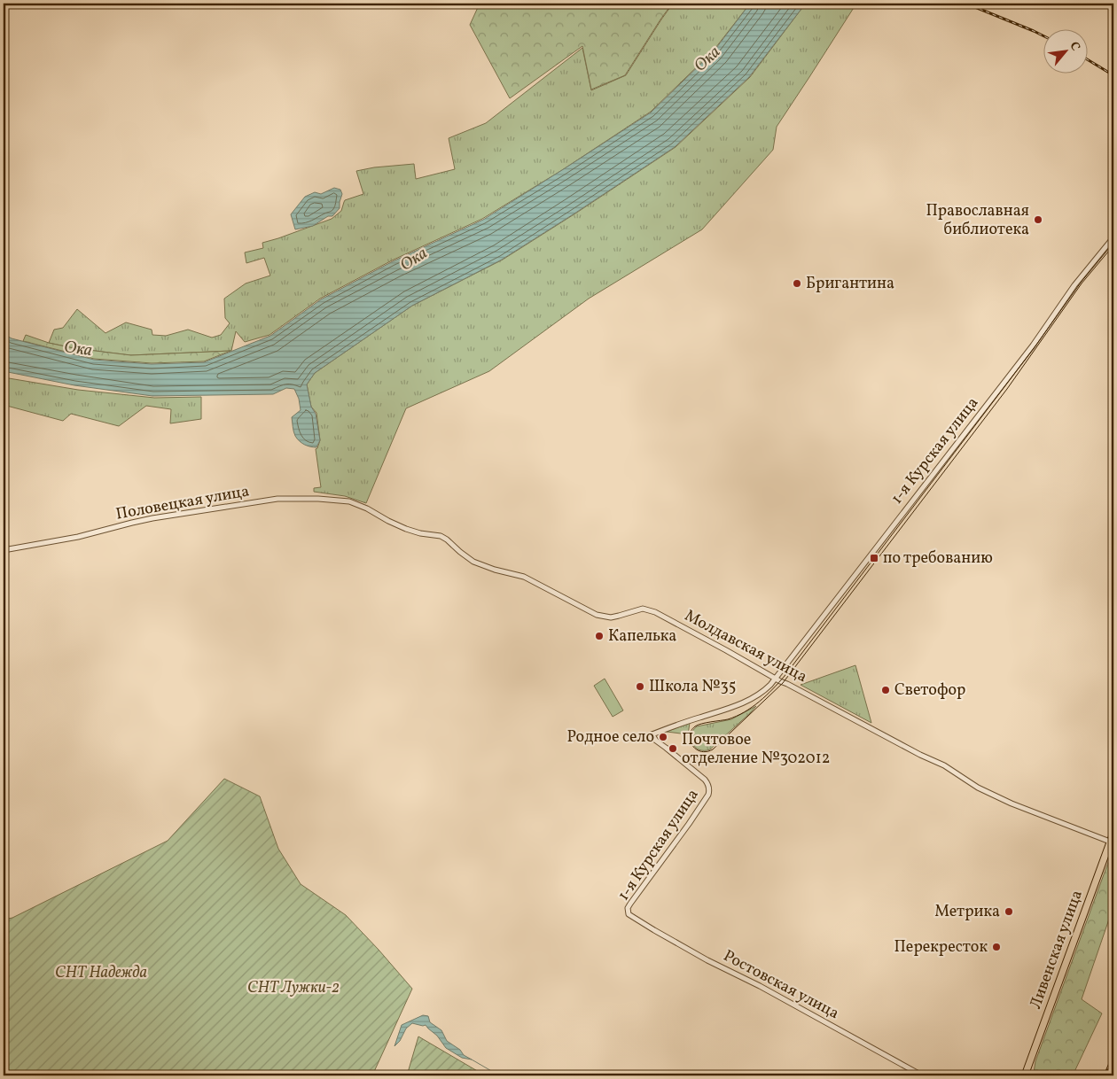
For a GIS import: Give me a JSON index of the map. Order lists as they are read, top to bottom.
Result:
{
  "streets": {
    "main road": ["Ливенская улица"],
    "street": [
      "1-я Курская улица",
      "Половецкая улица",
      "Молдавская улица",
      "Ростовская улица"
    ]
  },
  "crossings": [
    ["1-я Курская улица", "Молдавская улица"],
    ["1-я Курская улица", "Ростовская улица"],
    ["Половецкая улица", "Молдавская улица"],
    ["Молдавская улица", "Ливенская улица"]
  ],
  "water": ["Ока"],
  "parks": ["СНТ Надежда", "СНТ Лужки-2"],
  "places": {
    "other": [
      "Православная библиотека",
      "Бригантина",
      "Капелька",
      "Школа №35",
      "Светофор",
      "Родное село",
      "Почтовое отделение №302012",
      "Метрика",
      "Перекресток"
    ],
    "transit": ["по требованию"]
  },
  "north": "top right"
}
